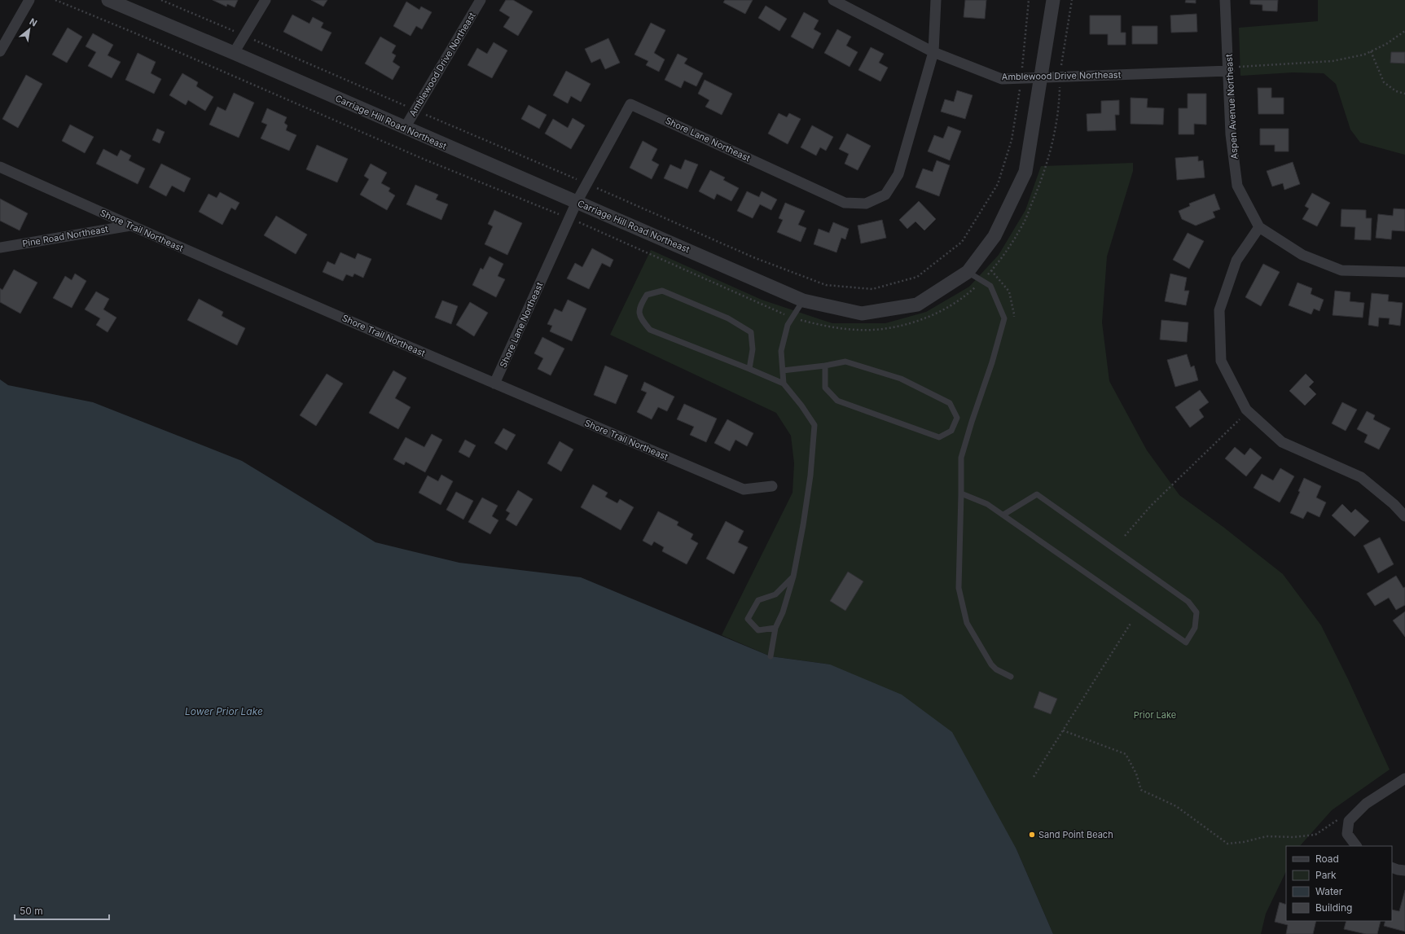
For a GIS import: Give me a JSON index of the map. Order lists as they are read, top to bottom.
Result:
{
  "streets": {
    "street": [
      "Amblewood Drive Northeast",
      "Aspen Avenue Northeast",
      "Carriage Hill Road Northeast",
      "Shore Lane Northeast",
      "Shore Trail Northeast",
      "Pine Road Northeast"
    ]
  },
  "crossings": [
    ["Amblewood Drive Northeast", "Aspen Avenue Northeast"],
    ["Amblewood Drive Northeast", "Carriage Hill Road Northeast"],
    ["Amblewood Drive Northeast", "Shore Lane Northeast"],
    ["Carriage Hill Road Northeast", "Shore Lane Northeast"],
    ["Shore Lane Northeast", "Shore Trail Northeast"],
    ["Shore Trail Northeast", "Pine Road Northeast"]
  ],
  "water": ["Lower Prior Lake"],
  "parks": ["Prior Lake"],
  "places": ["Sand Point Beach"],
  "legend": [
    "Road",
    "Park",
    "Water",
    "Building"
  ],
  "scale_bar": "50 m",
  "north": "top right"
}
